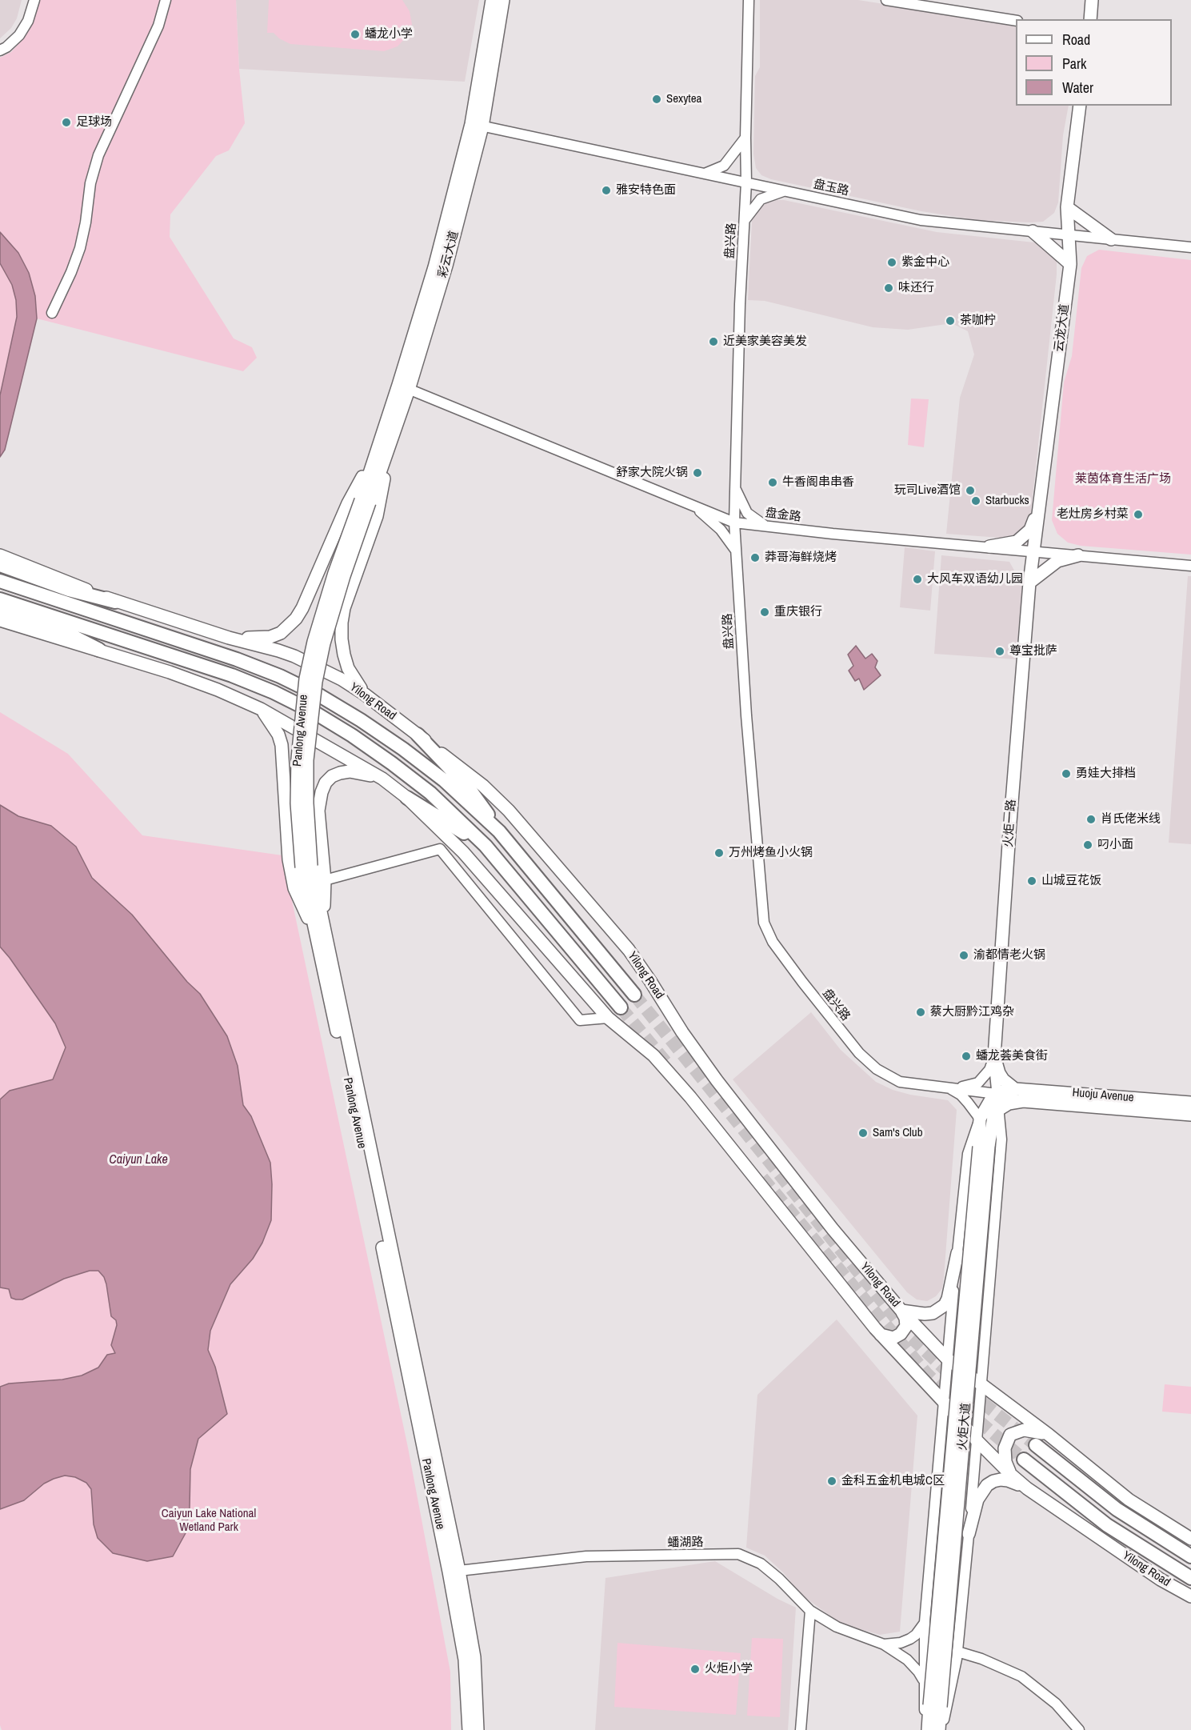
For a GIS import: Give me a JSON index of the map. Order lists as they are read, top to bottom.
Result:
{
  "streets": {
    "highway": ["Yilong Road"],
    "main road": [
      "彩云大道",
      "云龙大道",
      "Panlong Avenue",
      "火炬一路",
      "Huoju Avenue",
      "火炬大道"
    ],
    "street": [
      "盘玉路",
      "盘兴路",
      "盘金路",
      "蟠湖路"
    ]
  },
  "crossings": [
    ["盘玉路", "盘兴路"],
    ["盘玉路", "彩云大道"],
    ["盘玉路", "云龙大道"],
    ["盘兴路", "盘金路"],
    ["盘兴路", "Huoju Avenue"],
    ["彩云大道", "盘金路"],
    ["彩云大道", "Panlong Avenue"],
    ["云龙大道", "盘金路"],
    ["云龙大道", "火炬一路"],
    ["盘金路", "火炬一路"],
    ["Panlong Avenue", "蟠湖路"],
    ["火炬一路", "Huoju Avenue"]
  ],
  "water": ["Caiyun Lake"],
  "parks": ["莱茵体育生活广场", "Caiyun Lake National Wetland Park"],
  "places": [
    "蟠龙小学",
    "Sexytea",
    "足球场",
    "雅安特色面",
    "紫金中心",
    "味还行",
    "茶咖柠",
    "近美家美容美发",
    "舒家大院火锅",
    "牛香阁串串香",
    "玩司Live酒馆",
    "Starbucks",
    "老灶房乡村菜",
    "莽哥海鲜烧烤",
    "大风车双语幼儿园",
    "重庆银行",
    "尊宝批萨",
    "勇娃大排档",
    "肖氏佬米线",
    "叼小面",
    "万州烤鱼小火锅",
    "山城豆花饭",
    "渝都情老火锅",
    "蔡大厨黔江鸡杂",
    "蟠龙荟美食街",
    "Sam's Club",
    "金科五金机电城C区",
    "火炬小学"
  ],
  "legend": ["Road", "Park", "Water"]
}
